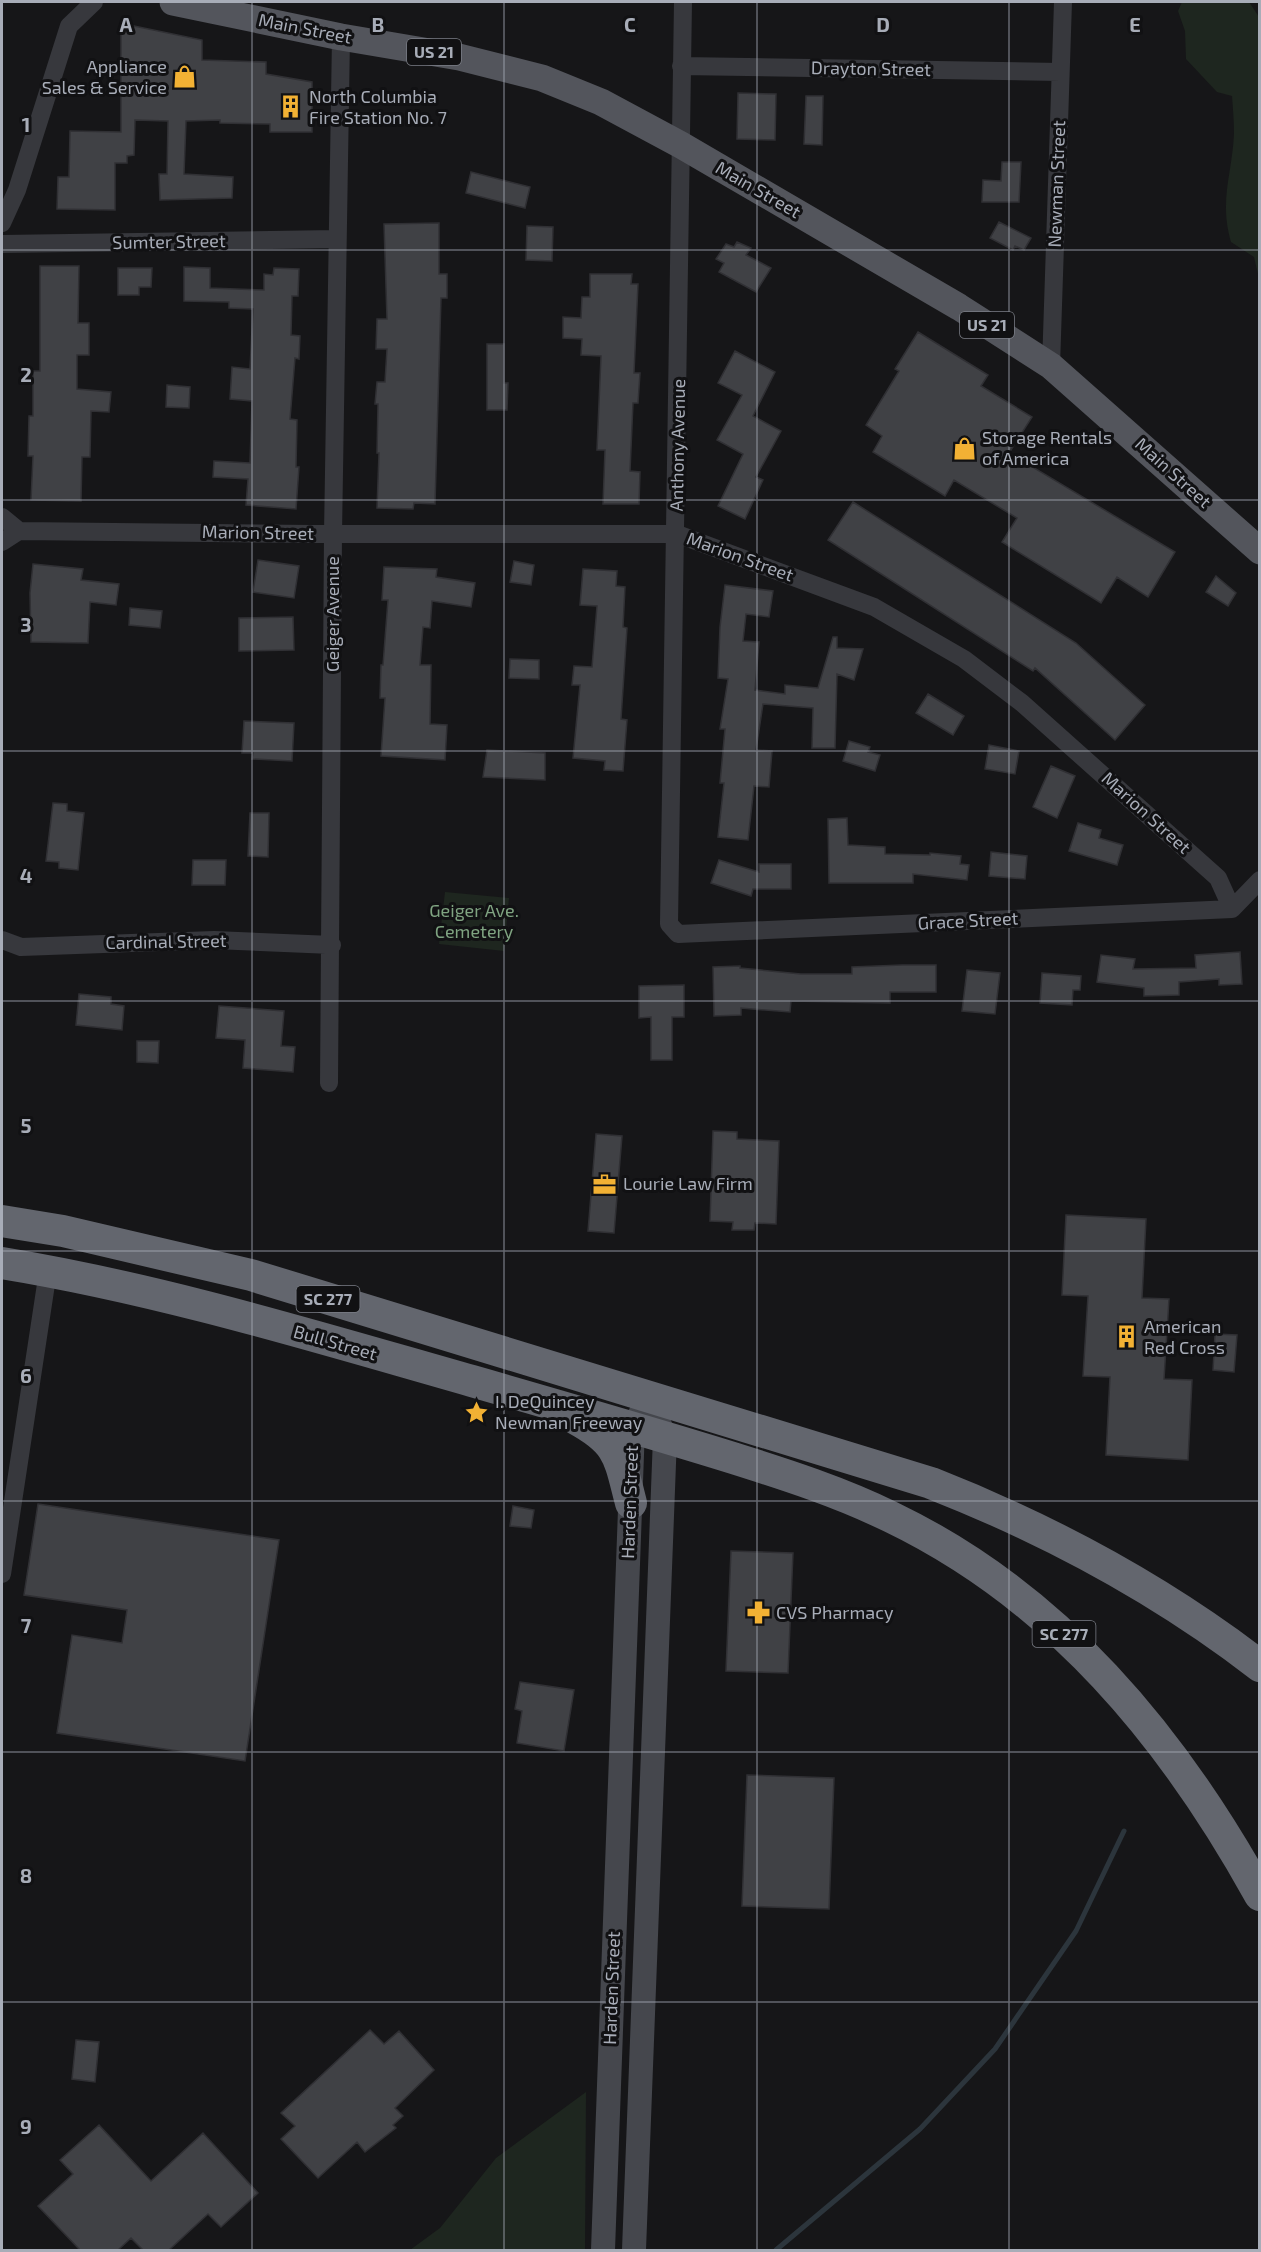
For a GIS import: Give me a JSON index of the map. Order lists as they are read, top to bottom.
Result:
{
  "streets": {
    "highway": ["SC 277", "Bull Street"],
    "main road": ["Main Street", "US 21", "Harden Street"],
    "street": [
      "Drayton Street",
      "Newman Street",
      "Sumter Street",
      "Anthony Avenue",
      "Marion Street",
      "Geiger Avenue",
      "Grace Street",
      "Cardinal Street"
    ]
  },
  "crossings": [
    ["Main Street", "Newman Street"],
    ["Main Street", "Anthony Avenue"],
    ["Main Street", "Geiger Avenue"],
    ["Drayton Street", "Newman Street"],
    ["Drayton Street", "Anthony Avenue"],
    ["Sumter Street", "Geiger Avenue"],
    ["Anthony Avenue", "Marion Street"],
    ["Anthony Avenue", "Grace Street"],
    ["Marion Street", "Geiger Avenue"],
    ["Marion Street", "Grace Street"],
    ["Geiger Avenue", "Cardinal Street"],
    ["SC 277", "Bull Street"],
    ["SC 277", "Harden Street"],
    ["Bull Street", "Harden Street"]
  ],
  "parks": ["Geiger Ave. Cemetery"],
  "places": {
    "shop": ["Appliance Sales & Service", "Storage Rentals of America"],
    "building": ["North Columbia Fire Station No. 7", "American Red Cross"],
    "office": ["Lourie Law Firm"],
    "place": ["I. DeQuincey Newman Freeway"],
    "pharmacy": ["CVS Pharmacy"]
  },
  "grid": {
    "columns": [
      "A",
      "B",
      "C",
      "D",
      "E"
    ],
    "rows": [
      "1",
      "2",
      "3",
      "4",
      "5",
      "6",
      "7",
      "8",
      "9"
    ]
  }
}
